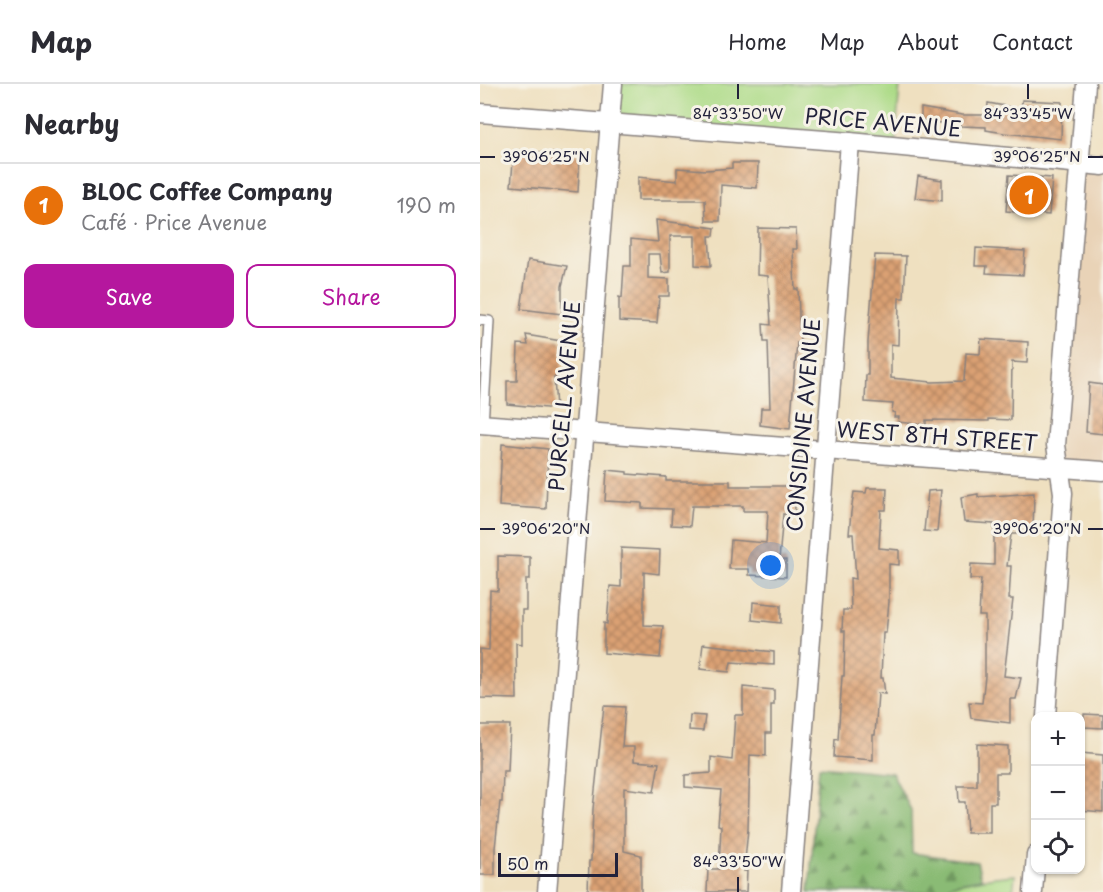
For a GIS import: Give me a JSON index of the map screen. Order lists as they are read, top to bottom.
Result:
{
  "streets": {
    "street": [
      "PRICE AVENUE",
      "PURCELL AVENUE",
      "CONSIDINE AVENUE",
      "WEST 8TH STREET"
    ]
  },
  "crossings": [
    ["PRICE AVENUE", "PURCELL AVENUE"],
    ["PRICE AVENUE", "CONSIDINE AVENUE"],
    ["PURCELL AVENUE", "WEST 8TH STREET"],
    ["CONSIDINE AVENUE", "WEST 8TH STREET"]
  ],
  "scale_bar": "50 m",
  "page": {
    "header": "Map",
    "nav": [
      "Home",
      "Map",
      "About",
      "Contact"
    ],
    "heading": "Nearby",
    "list": [
      {
        "mark": "1",
        "name": "BLOC Coffee Company",
        "note": "Café · Price Avenue",
        "value": "190 m"
      }
    ],
    "pins": "1",
    "buttons": ["Save", "Share"],
    "map_buttons": ["+", "−"],
    "scale": "50 m"
  },
  "coordinates": [
    "84°33'50\"W",
    "84°33'45\"W",
    "39°06'25\"N",
    "39°06'20\"N"
  ]
}
